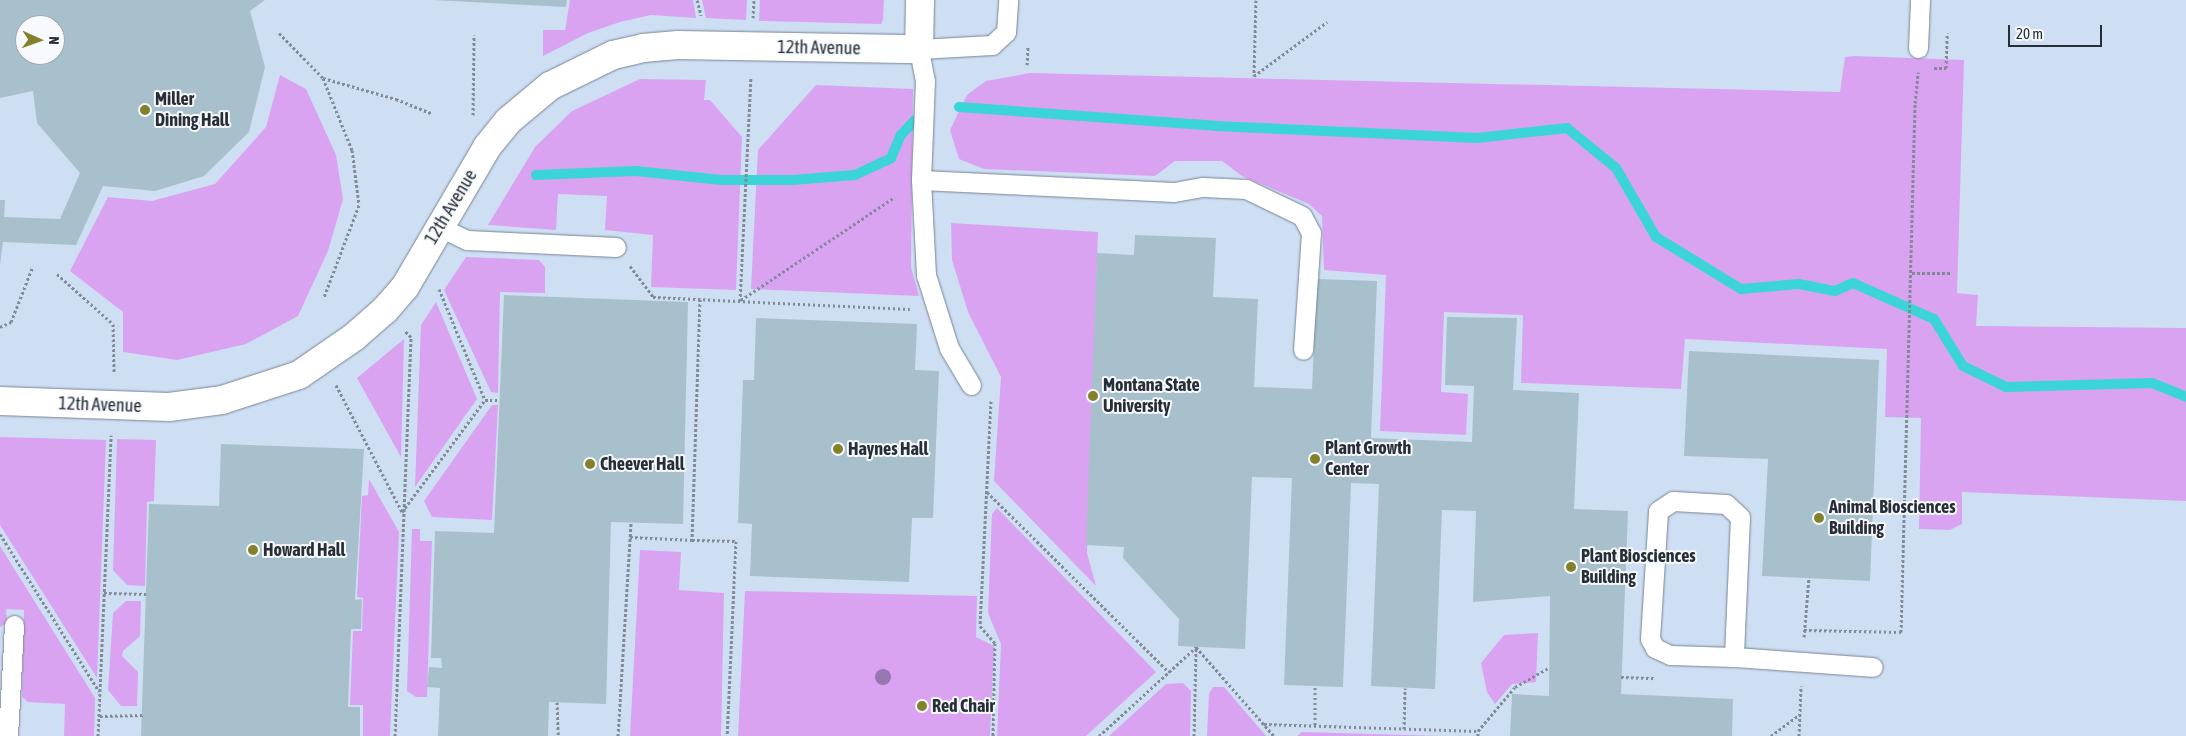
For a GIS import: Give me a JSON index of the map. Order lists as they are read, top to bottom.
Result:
{
  "streets": {
    "street": ["12th Avenue"]
  },
  "places": [
    "Miller Dining Hall",
    "Montana State University",
    "Haynes Hall",
    "Plant Growth Center",
    "Cheever Hall",
    "Animal Biosciences Building",
    "Howard Hall",
    "Plant Biosciences Building",
    "Red Chair"
  ],
  "scale_bar": "20 m",
  "north": "right"
}
